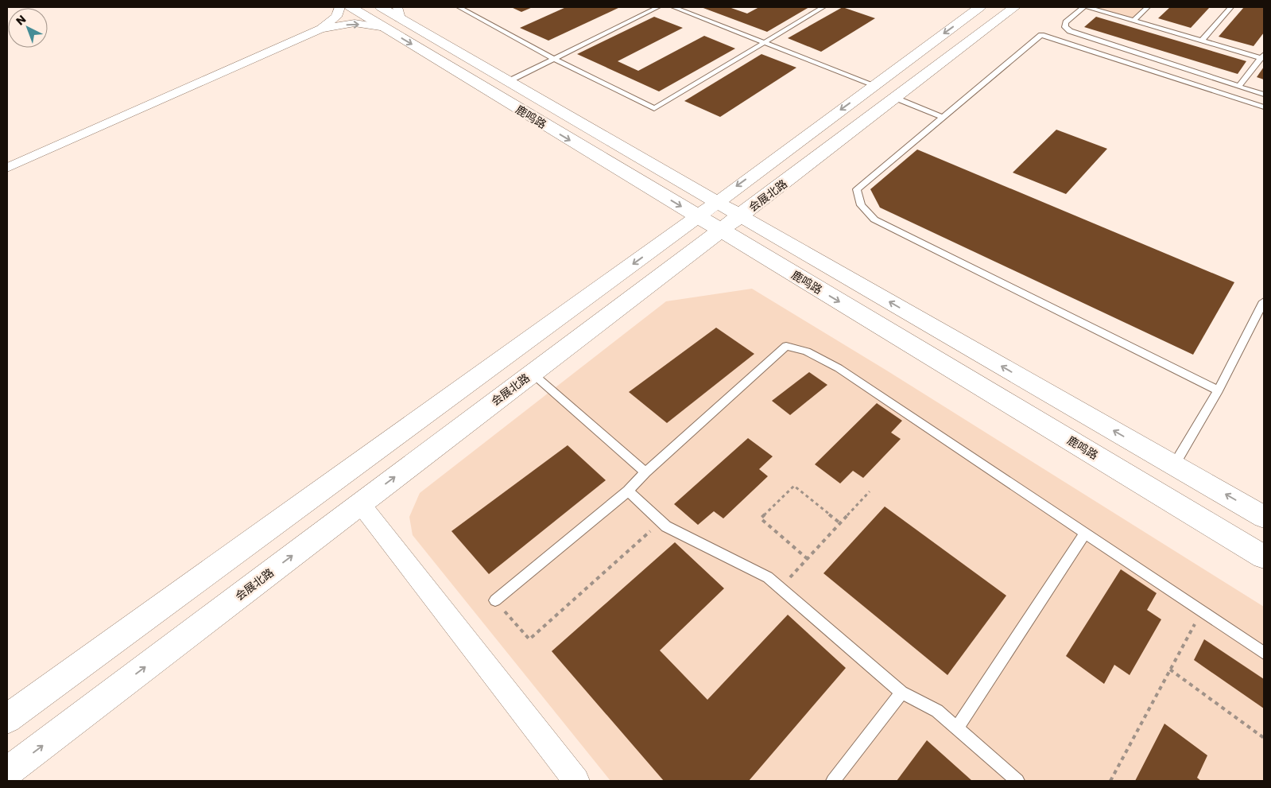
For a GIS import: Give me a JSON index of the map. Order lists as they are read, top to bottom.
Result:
{
  "streets": {
    "main road": ["鹿鸣路", "会展北路"]
  },
  "crossings": [
    ["鹿鸣路", "会展北路"]
  ],
  "north": "top left"
}
